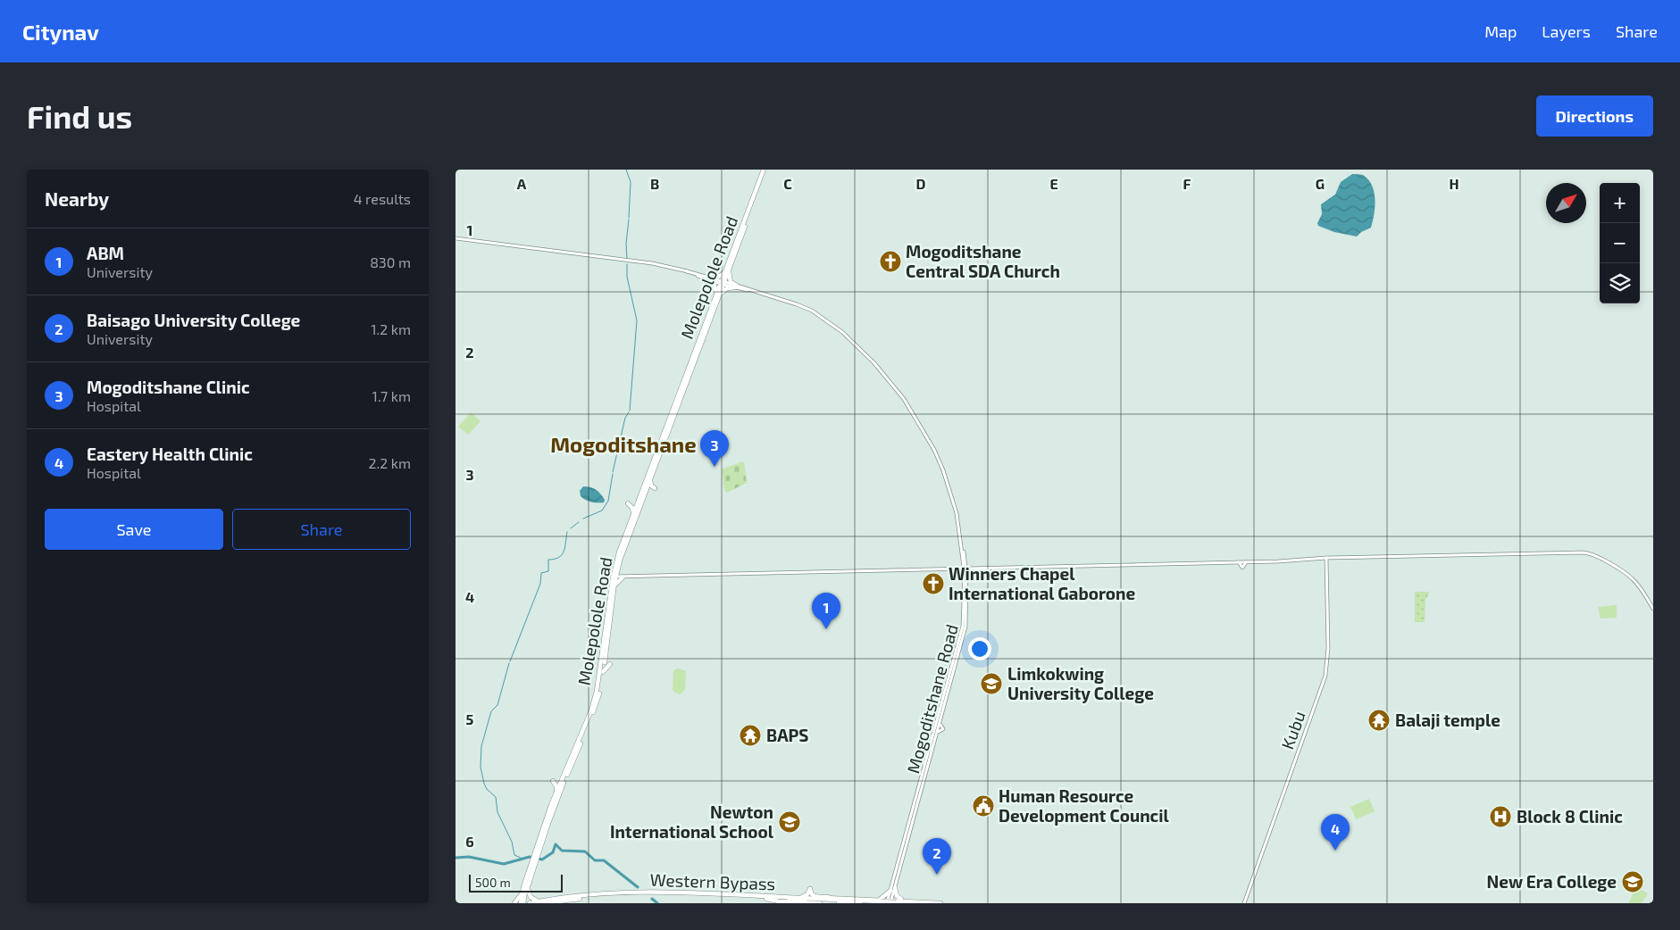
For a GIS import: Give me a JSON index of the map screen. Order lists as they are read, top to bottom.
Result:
{
  "streets": {
    "main road": [
      "Molepolole Road",
      "Mogoditshane Road",
      "Kubu",
      "Western Bypass"
    ]
  },
  "districts": ["Mogoditshane"],
  "places": {
    "church": ["Mogoditshane Central SDA Church", "Winners Chapel International Gaborone"],
    "school or university": ["Limkokwing University College", "Newton International School", "New Era College"],
    "temple": ["Balaji temple", "BAPS"],
    "public building": ["Human Resource Development Council"],
    "hospital": ["Block 8 Clinic"]
  },
  "scale_bar": "500 m",
  "north": "top right",
  "page": {
    "header": "Citynav",
    "nav": ["Map", "Layers", "Share"],
    "buttons": [
      "Directions",
      ["Save", "Share"]
    ],
    "title": "Find us",
    "heading": ["Nearby", "4 results"],
    "map_buttons": ["+", "−"],
    "list": [
      {
        "mark": "1",
        "name": "ABM",
        "note": "University",
        "value": "830 m"
      },
      {
        "mark": "2",
        "name": "Baisago University College",
        "note": "University",
        "value": "1.2 km"
      },
      {
        "mark": "3",
        "name": "Mogoditshane Clinic",
        "note": "Hospital",
        "value": "1.7 km"
      },
      {
        "mark": "4",
        "name": "Eastery Health Clinic",
        "note": "Hospital",
        "value": "2.2 km"
      }
    ],
    "pins": [
      "3",
      "1",
      "4",
      "2"
    ],
    "scale": "500 m"
  },
  "grid": {
    "columns": [
      "A",
      "B",
      "C",
      "D",
      "E",
      "F",
      "G",
      "H"
    ],
    "rows": [
      "1",
      "2",
      "3",
      "4",
      "5",
      "6"
    ]
  }
}
